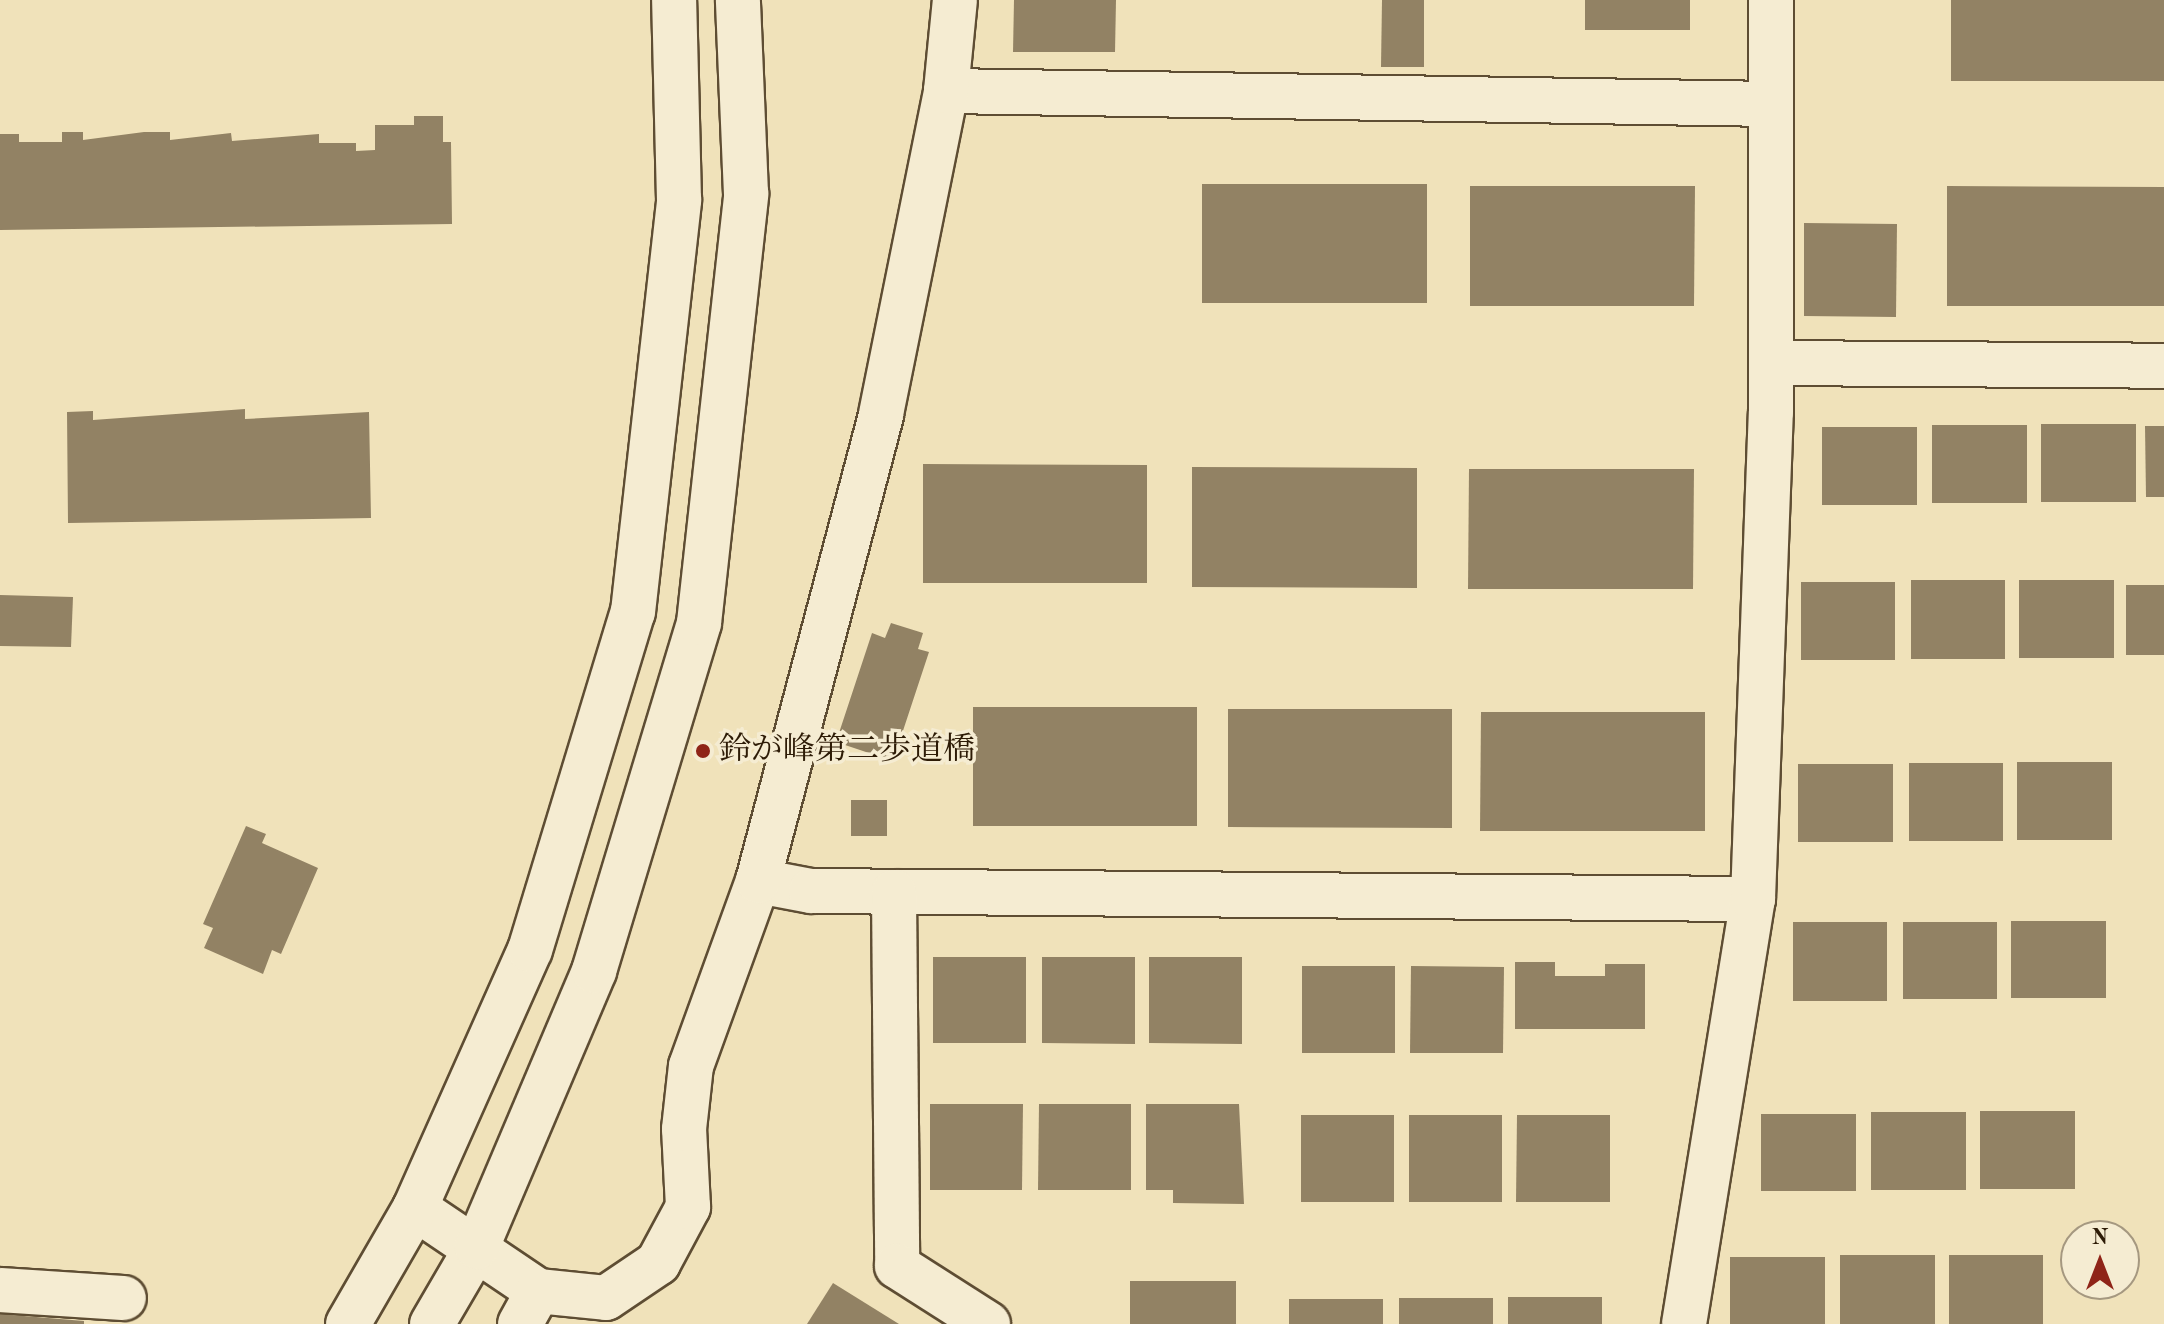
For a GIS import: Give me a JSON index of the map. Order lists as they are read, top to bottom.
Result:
{
  "places": ["鈴が峰第二歩道橋"],
  "north": "top"
}
